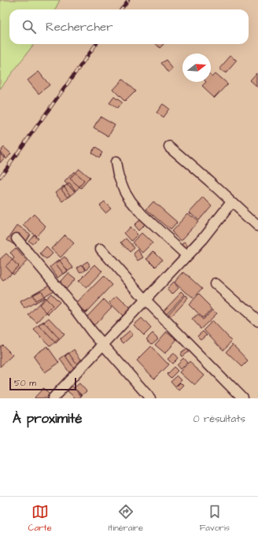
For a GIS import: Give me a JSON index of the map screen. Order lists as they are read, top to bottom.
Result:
{
  "scale_bar": "50 m",
  "north": "right",
  "page": {
    "search": "Rechercher",
    "scale": "50 m",
    "heading": ["À proximité", "0 résultats"],
    "nav": ["Carte", "Itinéraire", "Favoris"]
  }
}
